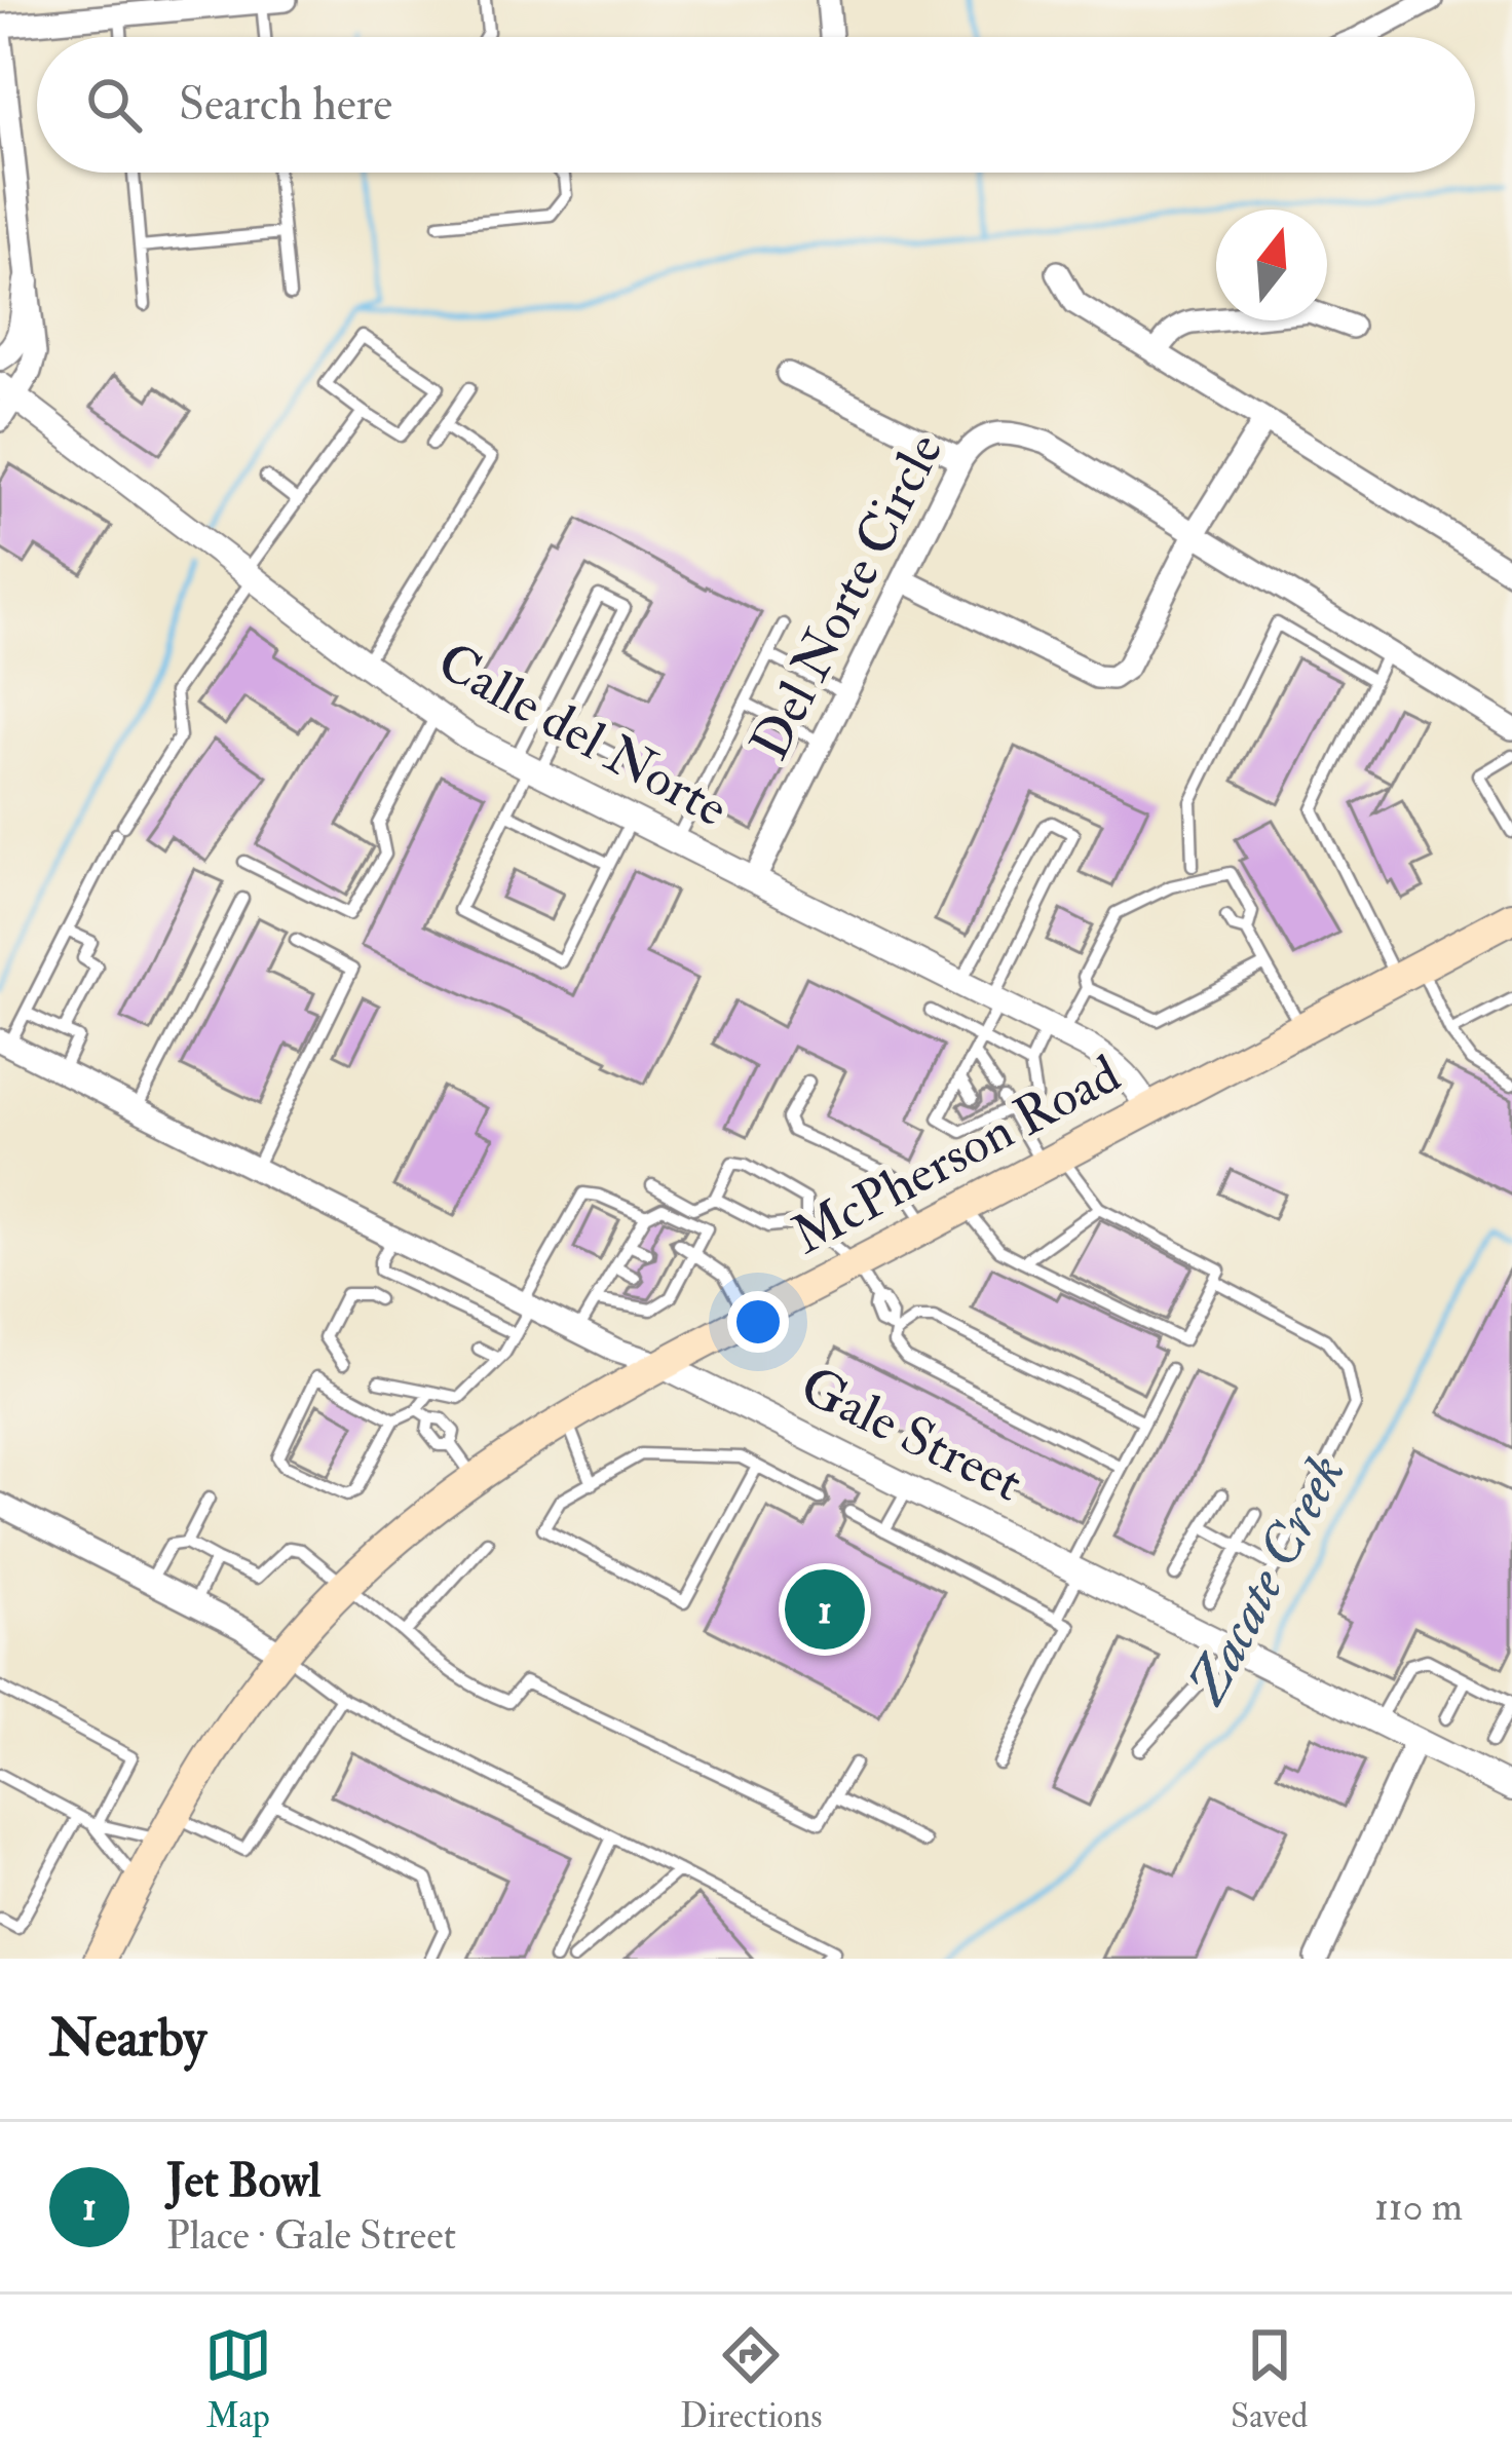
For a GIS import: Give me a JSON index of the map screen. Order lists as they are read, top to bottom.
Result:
{
  "streets": {
    "main road": ["McPherson Road"],
    "street": ["Del Norte Circle", "Calle del Norte", "Gale Street"]
  },
  "crossings": [
    ["Del Norte Circle", "Calle del Norte"],
    ["Calle del Norte", "McPherson Road"],
    ["McPherson Road", "Gale Street"]
  ],
  "water": ["Zacate Creek"],
  "north": "top",
  "page": {
    "search": "Search here",
    "pins": "1",
    "heading": "Nearby",
    "list": [
      {
        "mark": "1",
        "name": "Jet Bowl",
        "note": "Place · Gale Street",
        "value": "110 m"
      }
    ],
    "nav": ["Map", "Directions", "Saved"]
  }
}
